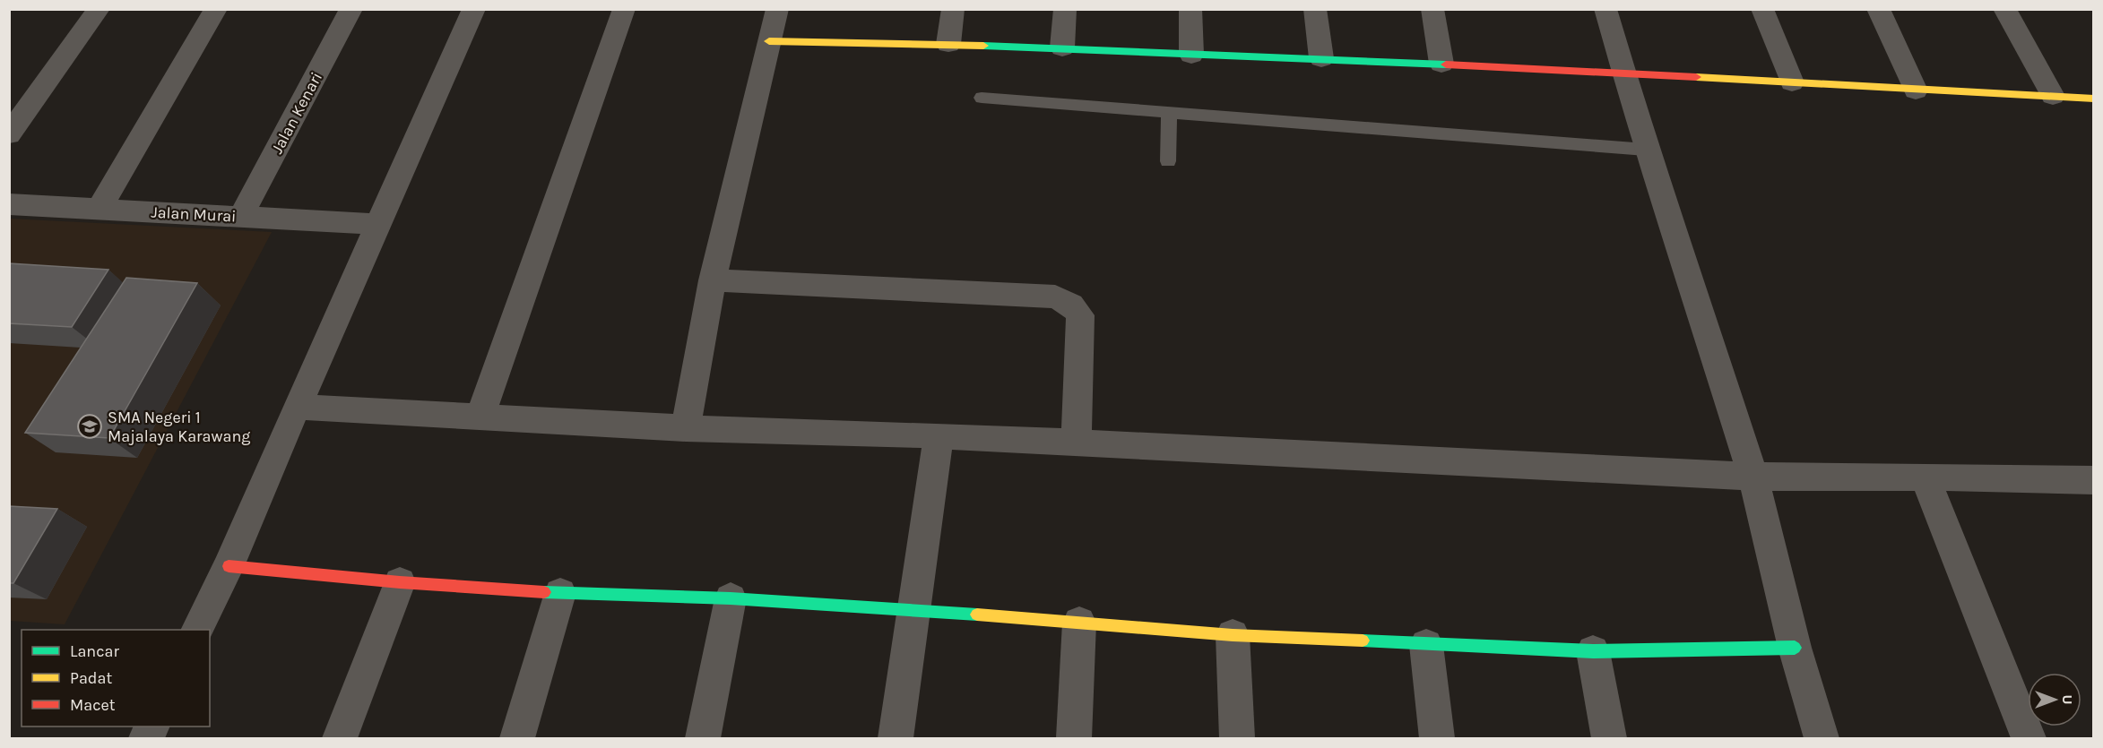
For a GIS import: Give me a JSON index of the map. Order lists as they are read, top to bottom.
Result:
{
  "streets": {
    "street": ["Jalan Kenari", "Jalan Murai"]
  },
  "crossings": [
    ["Jalan Kenari", "Jalan Murai"]
  ],
  "places": {
    "school or university": ["SMA Negeri 1 Majalaya Karawang"]
  },
  "legend": ["Lancar", "Padat", "Macet"],
  "north": "right"
}
